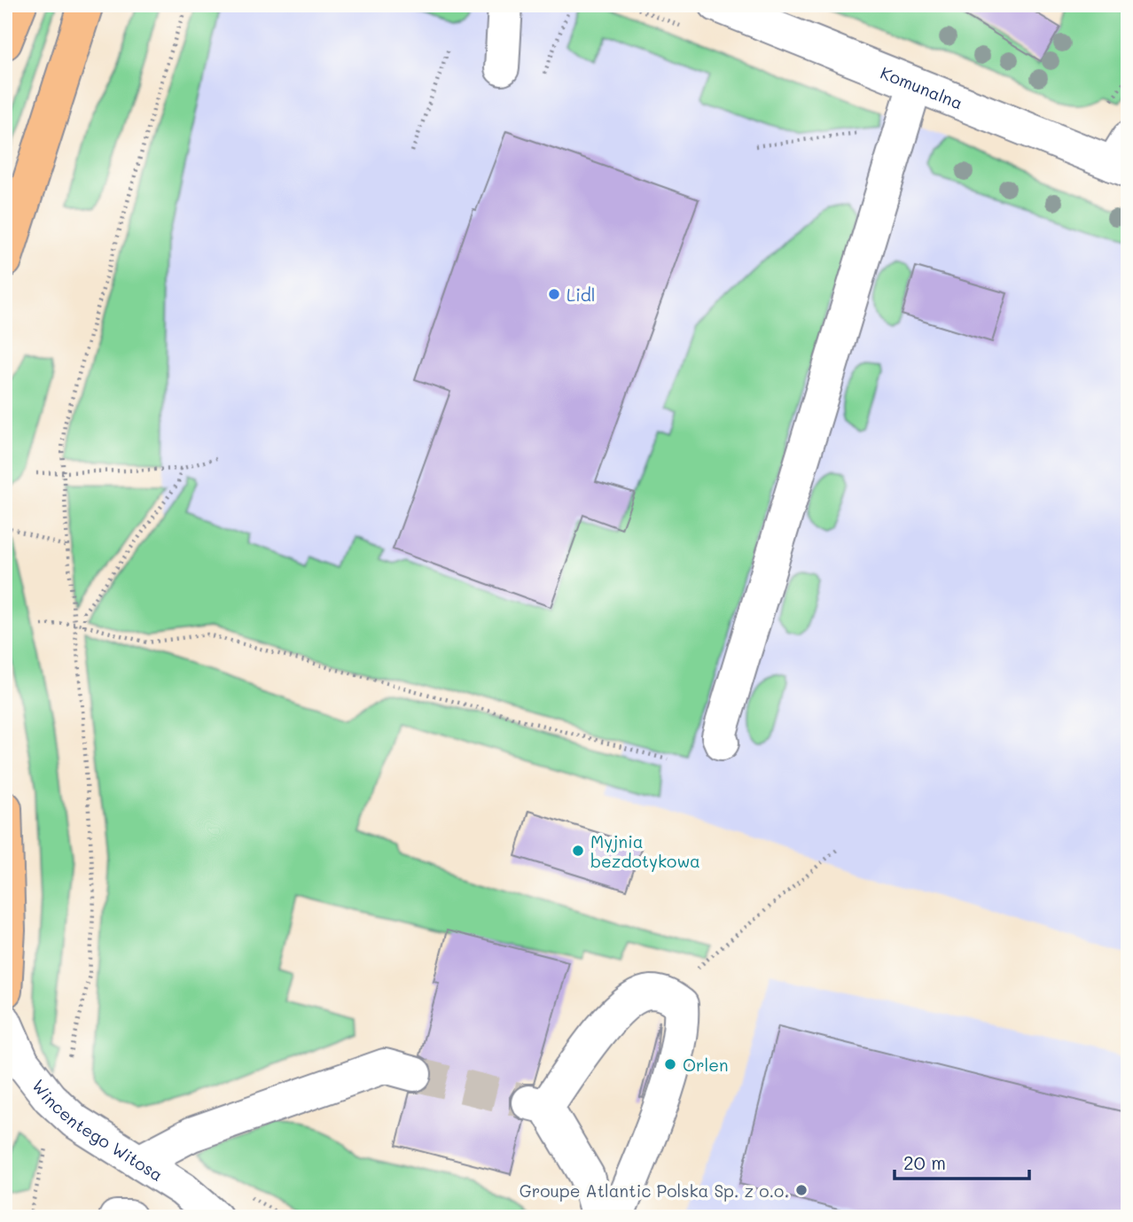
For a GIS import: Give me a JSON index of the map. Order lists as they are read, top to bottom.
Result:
{
  "streets": {
    "street": ["Komunalna", "Wincentego Witosa"]
  },
  "places": [
    "Lidl",
    "Myjnia bezdotykowa",
    "Orlen",
    "Groupe Atlantic Polska Sp. z o.o."
  ],
  "scale_bar": "20 m"
}
